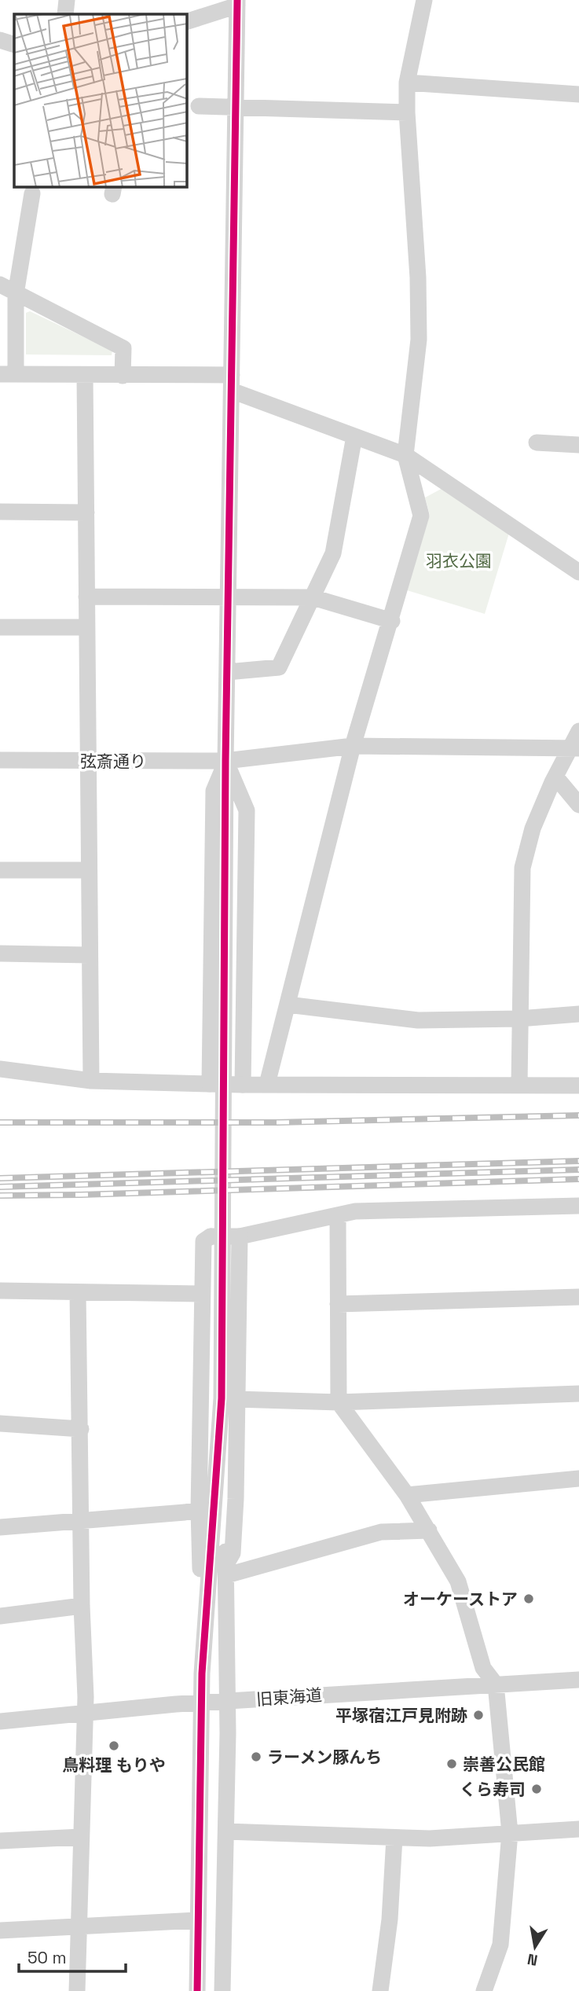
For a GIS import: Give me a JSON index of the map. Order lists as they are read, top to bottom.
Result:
{
  "streets": {
    "street": ["弦斎通り", "旧東海道"]
  },
  "parks": ["羽衣公園"],
  "places": [
    "オーケーストア",
    "平塚宿江戸見附跡",
    "鳥料理 もりや",
    "ラーメン豚んち",
    "崇善公民館",
    "くら寿司"
  ],
  "scale_bar": "50 m",
  "north": "bottom"
}
